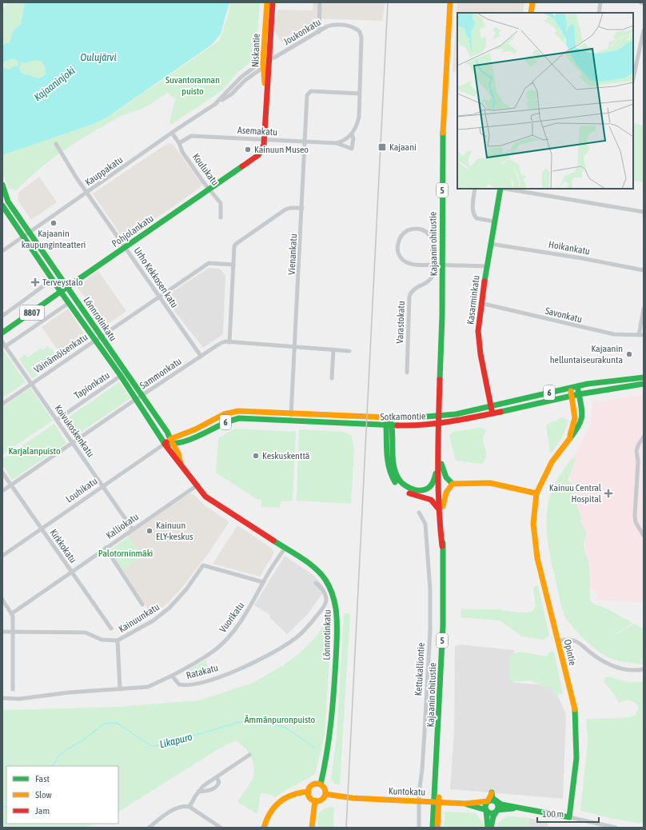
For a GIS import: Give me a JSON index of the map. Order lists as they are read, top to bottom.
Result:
{
  "streets": {
    "main road": [
      "Niskantie",
      "5",
      "Pohjolankatu",
      "Kajaanin ohitustie",
      "Kasarminkatu",
      "8807",
      "Lönnrotinkatu",
      "6",
      "Sotkamontie",
      "Louhikatu",
      "Opintie",
      "Kuntokatu"
    ],
    "street": [
      "Joukonkatu",
      "Asemakatu",
      "Koulukatu",
      "Kauppakatu",
      "Hoikankatu",
      "Vienankatu",
      "Urho Kekkosen katu",
      "Savonkatu",
      "Varastokatu",
      "Väinämöisenkatu",
      "Sammonkatu",
      "Tapionkatu",
      "Koivukoskenkatu",
      "Kalliokatu",
      "Kirkkokatu",
      "Vuorikatu",
      "Kainuunkatu",
      "Kettukalliontie",
      "Ratakatu"
    ]
  },
  "crossings": [
    ["Joukonkatu", "Niskantie"],
    ["Joukonkatu", "Asemakatu"],
    ["Joukonkatu", "Kauppakatu"],
    ["Joukonkatu", "Vienankatu"],
    ["Niskantie", "Asemakatu"],
    ["Niskantie", "Kauppakatu"],
    ["Niskantie", "Pohjolankatu"],
    ["Asemakatu", "Koulukatu"],
    ["Asemakatu", "Pohjolankatu"],
    ["Asemakatu", "Vienankatu"],
    ["Koulukatu", "Kauppakatu"],
    ["Koulukatu", "Pohjolankatu"],
    ["Kauppakatu", "Urho Kekkosen katu"],
    ["Kauppakatu", "Lönnrotinkatu"],
    ["Pohjolankatu", "Urho Kekkosen katu"],
    ["Pohjolankatu", "Lönnrotinkatu"],
    ["Hoikankatu", "Kasarminkatu"],
    ["Vienankatu", "Sammonkatu"],
    ["Vienankatu", "Sotkamontie"],
    ["Urho Kekkosen katu", "Väinämöisenkatu"],
    ["Urho Kekkosen katu", "Sammonkatu"],
    ["Kasarminkatu", "Savonkatu"],
    ["Kasarminkatu", "Varastokatu"],
    ["Kasarminkatu", "Sotkamontie"],
    ["Lönnrotinkatu", "Väinämöisenkatu"],
    ["Lönnrotinkatu", "Sammonkatu"],
    ["Lönnrotinkatu", "Tapionkatu"],
    ["Lönnrotinkatu", "Sotkamontie"],
    ["Lönnrotinkatu", "Louhikatu"],
    ["Lönnrotinkatu", "Kalliokatu"],
    ["Lönnrotinkatu", "Vuorikatu"],
    ["Lönnrotinkatu", "Kuntokatu"],
    ["Väinämöisenkatu", "Koivukoskenkatu"],
    ["Sammonkatu", "Koivukoskenkatu"],
    ["Sammonkatu", "Kirkkokatu"],
    ["Tapionkatu", "Koivukoskenkatu"],
    ["Sotkamontie", "Louhikatu"],
    ["Koivukoskenkatu", "Louhikatu"],
    ["Koivukoskenkatu", "Kalliokatu"],
    ["Louhikatu", "Kirkkokatu"],
    ["Kalliokatu", "Kirkkokatu"],
    ["Vuorikatu", "Kainuunkatu"],
    ["Vuorikatu", "Ratakatu"],
    ["Kettukalliontie", "Kuntokatu"]
  ],
  "water": ["Oulujärvi", "Kajaaninjoki", "Likapuro"],
  "parks": [
    "Suvantorannan puisto",
    "Karjalanpuisto",
    "Palotorninmäki",
    "Ämmänpuronpuisto"
  ],
  "places": {
    "transit": ["Kajaani"],
    "other": [
      "Kainuun Museo",
      "Kajaanin kaupunginteatteri",
      "Kajaanin helluntaiseurakunta",
      "Keskuskenttä",
      "Kainuun ELY-keskus"
    ],
    "health": ["Terveystalo", "Kainuu Central Hospital"]
  },
  "legend": ["Fast", "Slow", "Jam"],
  "scale_bar": "100 m"
}
